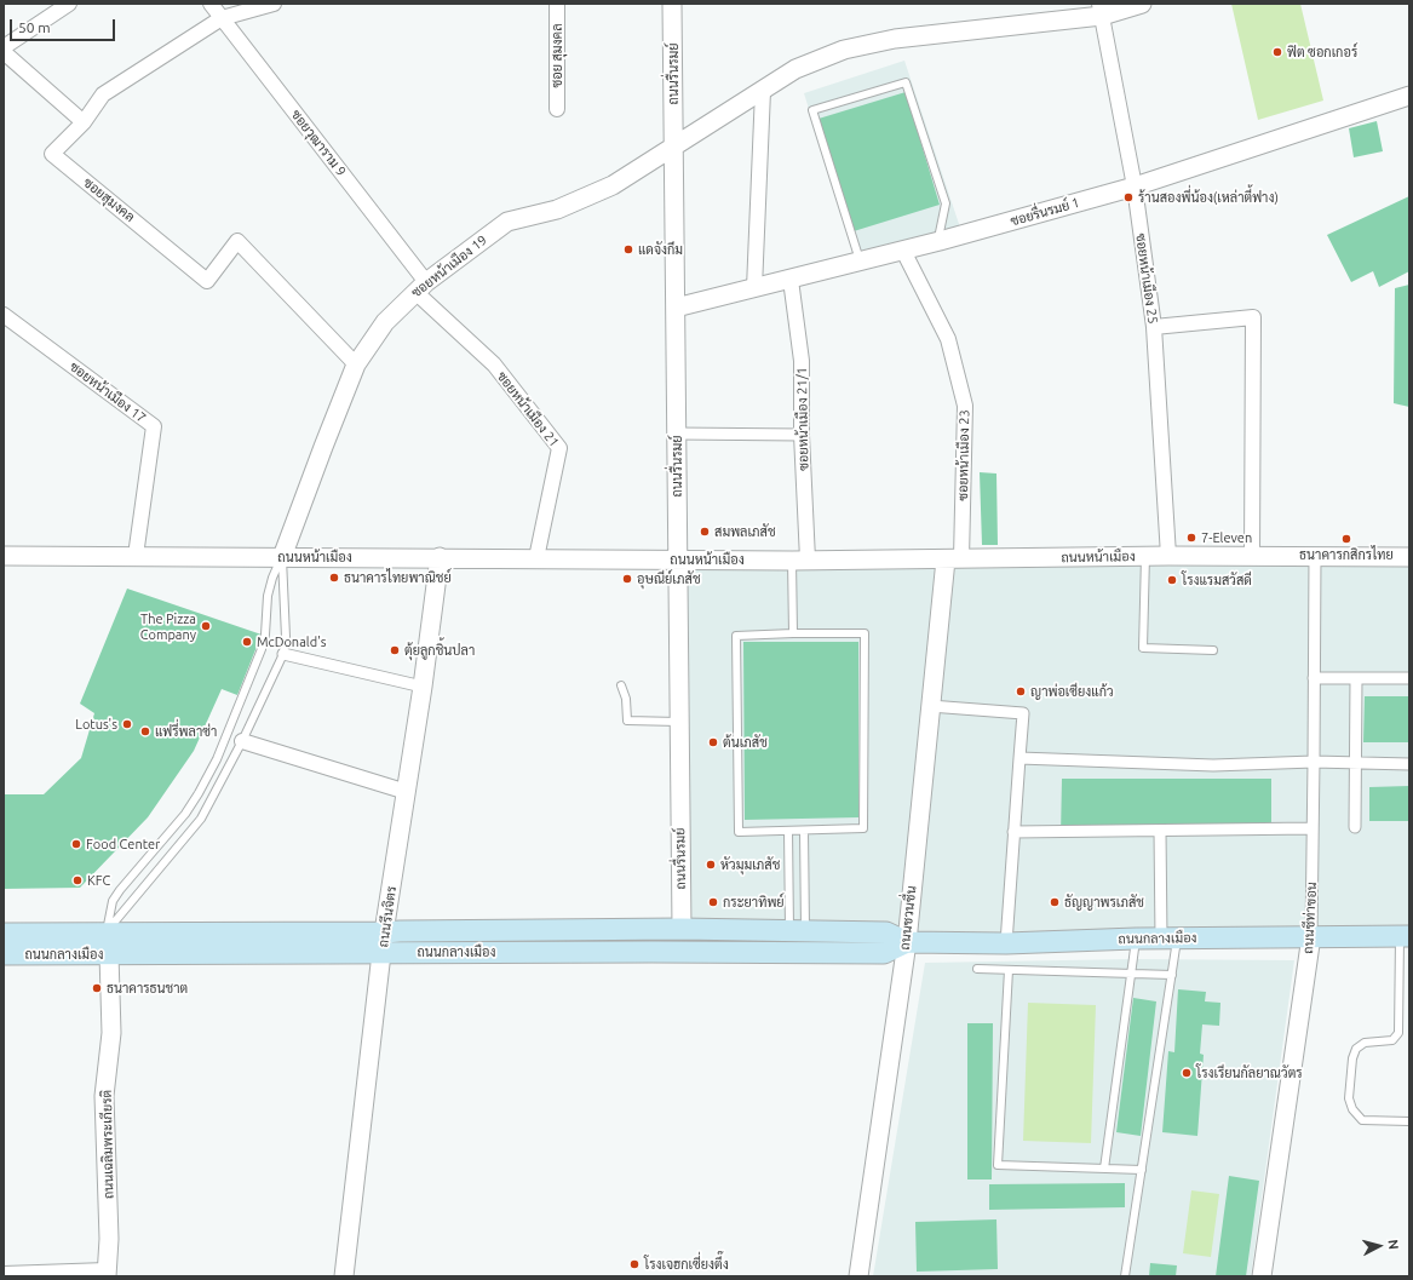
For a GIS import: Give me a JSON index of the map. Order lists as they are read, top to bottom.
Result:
{
  "streets": {
    "main road": ["ถนนกลางเมือง"],
    "street": [
      "ซอย สุมงคล",
      "ถนนรื่นรมย์",
      "ซอยวุฒาราม 9",
      "ซอยสุมงคล",
      "ซอยรื่นรมย์ 1",
      "ซอยหน้าเมือง 19",
      "ซอยหน้าเมือง 25",
      "ซอยหน้าเมือง 17",
      "ซอยหน้าเมือง 21",
      "ซอยหน้าเมือง 21/1",
      "ซอยหน้าเมือง 23",
      "ถนนหน้าเมือง",
      "ถนนรึนจิตร",
      "ถนนชวนชื่น",
      "ถนนชีท่าขอน",
      "ถนนเฉลิมพระเกียรติ"
    ]
  },
  "crossings": [
    ["ถนนรื่นรมย์", "ซอยรื่นรมย์ 1"],
    ["ถนนรื่นรมย์", "ซอยหน้าเมือง 19"],
    ["ถนนรื่นรมย์", "ถนนหน้าเมือง"],
    ["ถนนรื่นรมย์", "ถนนกลางเมือง"],
    ["ซอยวุฒาราม 9", "ซอยสุมงคล"],
    ["ซอยวุฒาราม 9", "ซอยหน้าเมือง 19"],
    ["ซอยวุฒาราม 9", "ซอยหน้าเมือง 21"],
    ["ซอยสุมงคล", "ซอยหน้าเมือง 19"],
    ["ซอยรื่นรมย์ 1", "ซอยหน้าเมือง 25"],
    ["ซอยรื่นรมย์ 1", "ซอยหน้าเมือง 21/1"],
    ["ซอยรื่นรมย์ 1", "ซอยหน้าเมือง 23"],
    ["ซอยหน้าเมือง 19", "ซอยหน้าเมือง 25"],
    ["ซอยหน้าเมือง 19", "ซอยหน้าเมือง 21"],
    ["ซอยหน้าเมือง 19", "ถนนหน้าเมือง"],
    ["ซอยหน้าเมือง 25", "ถนนหน้าเมือง"],
    ["ซอยหน้าเมือง 17", "ถนนหน้าเมือง"],
    ["ซอยหน้าเมือง 21", "ถนนหน้าเมือง"],
    ["ซอยหน้าเมือง 21/1", "ถนนหน้าเมือง"],
    ["ซอยหน้าเมือง 23", "ถนนหน้าเมือง"],
    ["ซอยหน้าเมือง 23", "ถนนชวนชื่น"],
    ["ถนนหน้าเมือง", "ถนนรึนจิตร"],
    ["ถนนหน้าเมือง", "ถนนชวนชื่น"],
    ["ถนนหน้าเมือง", "ถนนชีท่าขอน"],
    ["ถนนรึนจิตร", "ถนนกลางเมือง"],
    ["ถนนชวนชื่น", "ถนนกลางเมือง"],
    ["ถนนชีท่าขอน", "ถนนกลางเมือง"],
    ["ถนนกลางเมือง", "ถนนเฉลิมพระเกียรติ"]
  ],
  "places": [
    "ฟิต ซอกเกอร์",
    "ร้านสองพี่น้อง(เหล่าตี้ฟาง)",
    "แดจังกึม",
    "สมพลเภสัช",
    "7-Eleven",
    "ธนาคารกสิกรไทย",
    "ธนาคารไทยพาณิชย์",
    "อุษณีย์เภสัช",
    "โรงแรมสวัสดี",
    "The Pizza Company",
    "McDonald's",
    "ตุ้ยลูกชิ้นปลา",
    "ญาพ่อเซียงแก้ว",
    "Lotus's",
    "แฟรี่พลาซ่า",
    "ต้นเภสัช",
    "Food Center",
    "หัวมุมเภสัช",
    "KFC",
    "กระยาทิพย์",
    "ธัญญาพรเภสัช",
    "ธนาคารธนชาต",
    "โรงเรียนกัลยาณวัตร",
    "โรงเจฮกเซี่ยงตึ๊ง"
  ],
  "scale_bar": "50 m",
  "north": "right"
}
